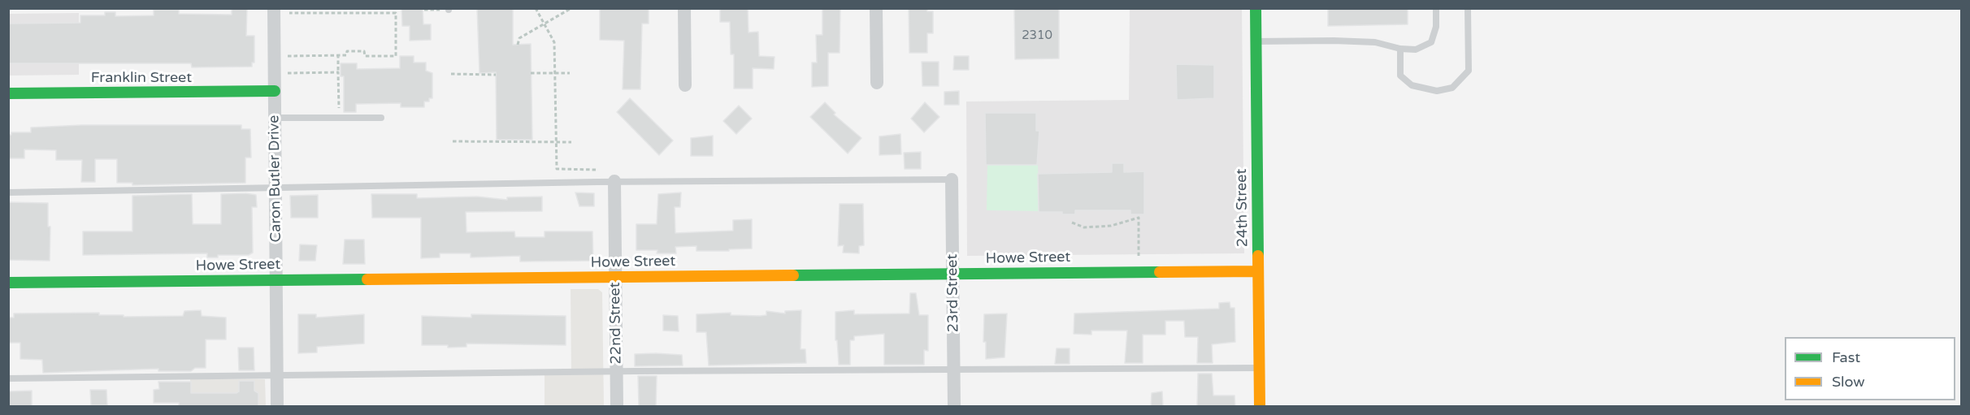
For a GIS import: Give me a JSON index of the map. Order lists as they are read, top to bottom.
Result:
{
  "streets": {
    "street": [
      "Franklin Street",
      "Caron Butler Drive",
      "24th Street",
      "Howe Street",
      "23rd Street",
      "22nd Street"
    ]
  },
  "crossings": [
    ["Franklin Street", "Caron Butler Drive"],
    ["Caron Butler Drive", "Howe Street"],
    ["24th Street", "Howe Street"],
    ["Howe Street", "23rd Street"],
    ["Howe Street", "22nd Street"]
  ],
  "house_numbers": ["2310"],
  "legend": ["Fast", "Slow"]
}
